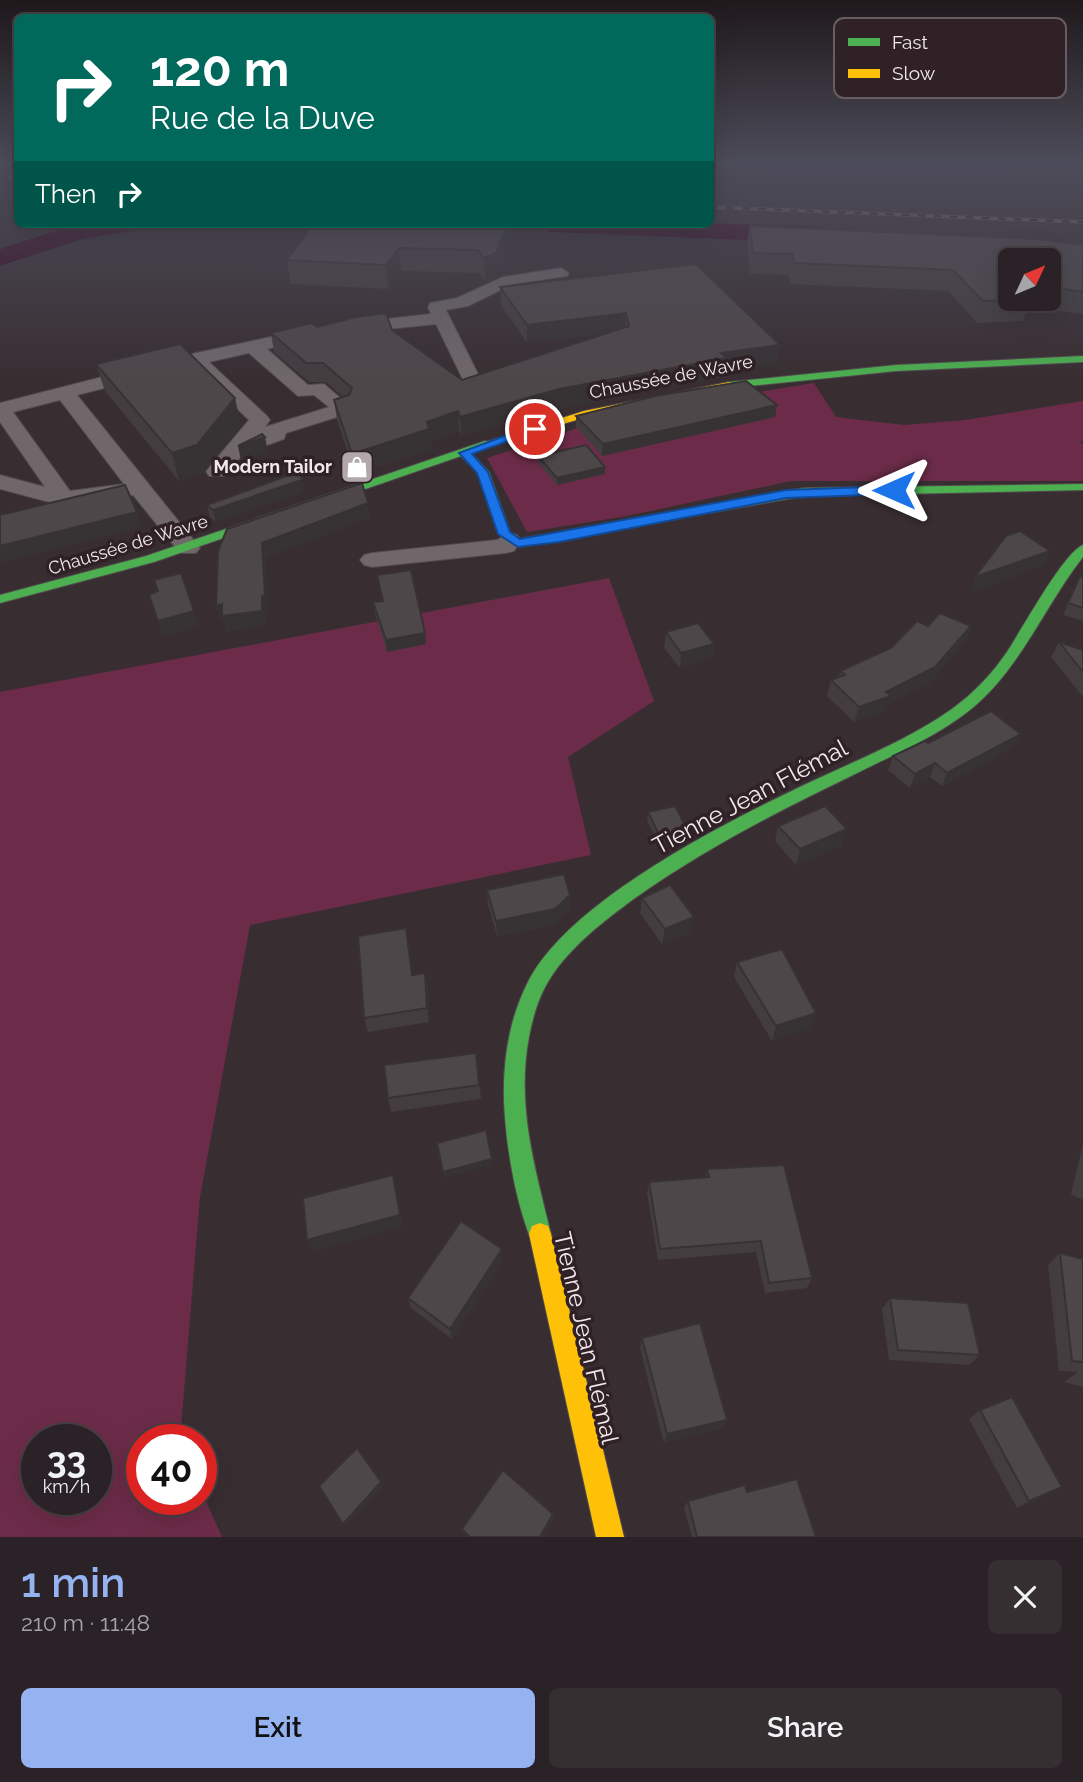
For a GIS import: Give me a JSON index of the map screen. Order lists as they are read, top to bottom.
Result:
{
  "streets": {
    "street": ["Chaussée de Wavre", "Tienne Jean Flémal"]
  },
  "places": {
    "shop": ["Modern Tailor"]
  },
  "legend": ["Fast", "Slow"],
  "north": "top right",
  "page": {
    "turn": ["120 m", "Rue de la Duve"],
    "then": "Then",
    "speed": "33 km/h",
    "limit": "40",
    "heading": ["1 min", "210 m · 11:48"],
    "buttons": ["Exit", "Share"]
  }
}
